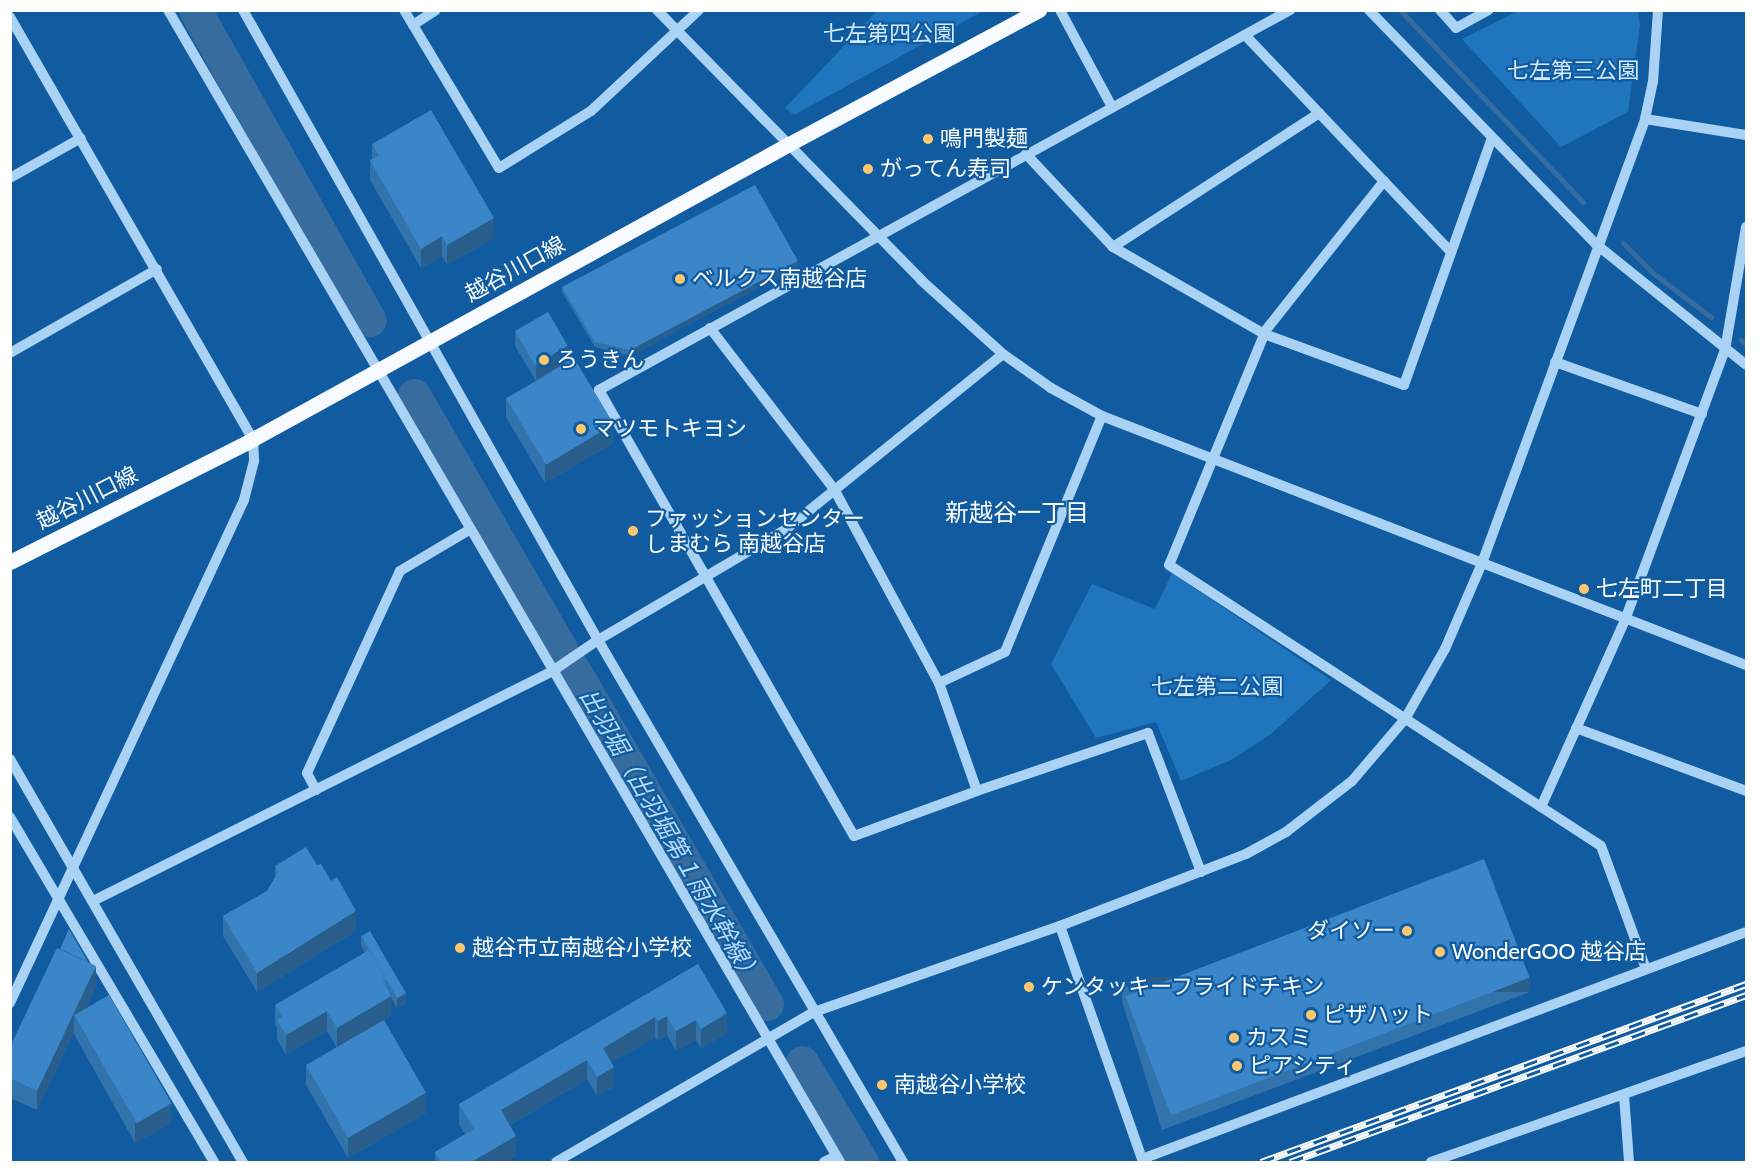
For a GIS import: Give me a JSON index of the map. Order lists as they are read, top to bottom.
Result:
{
  "streets": {
    "main road": ["越谷川口線"]
  },
  "districts": ["新越谷一丁目"],
  "water": ["出羽堀（出羽堀第１雨水幹線）"],
  "parks": ["七左第四公園", "七左第三公園", "七左第二公園"],
  "places": [
    "鳴門製麺",
    "がってん寿司",
    "ベルクス南越谷店",
    "ろうきん",
    "マツモトキヨシ",
    "ファッションセンター しまむら 南越谷店",
    "七左町二丁目",
    "ダイソー",
    "越谷市立南越谷小学校",
    "WonderGOO 越谷店",
    "ケンタッキーフライドチキン",
    "ピザハット",
    "カスミ",
    "ピアシティ",
    "南越谷小学校"
  ]
}
